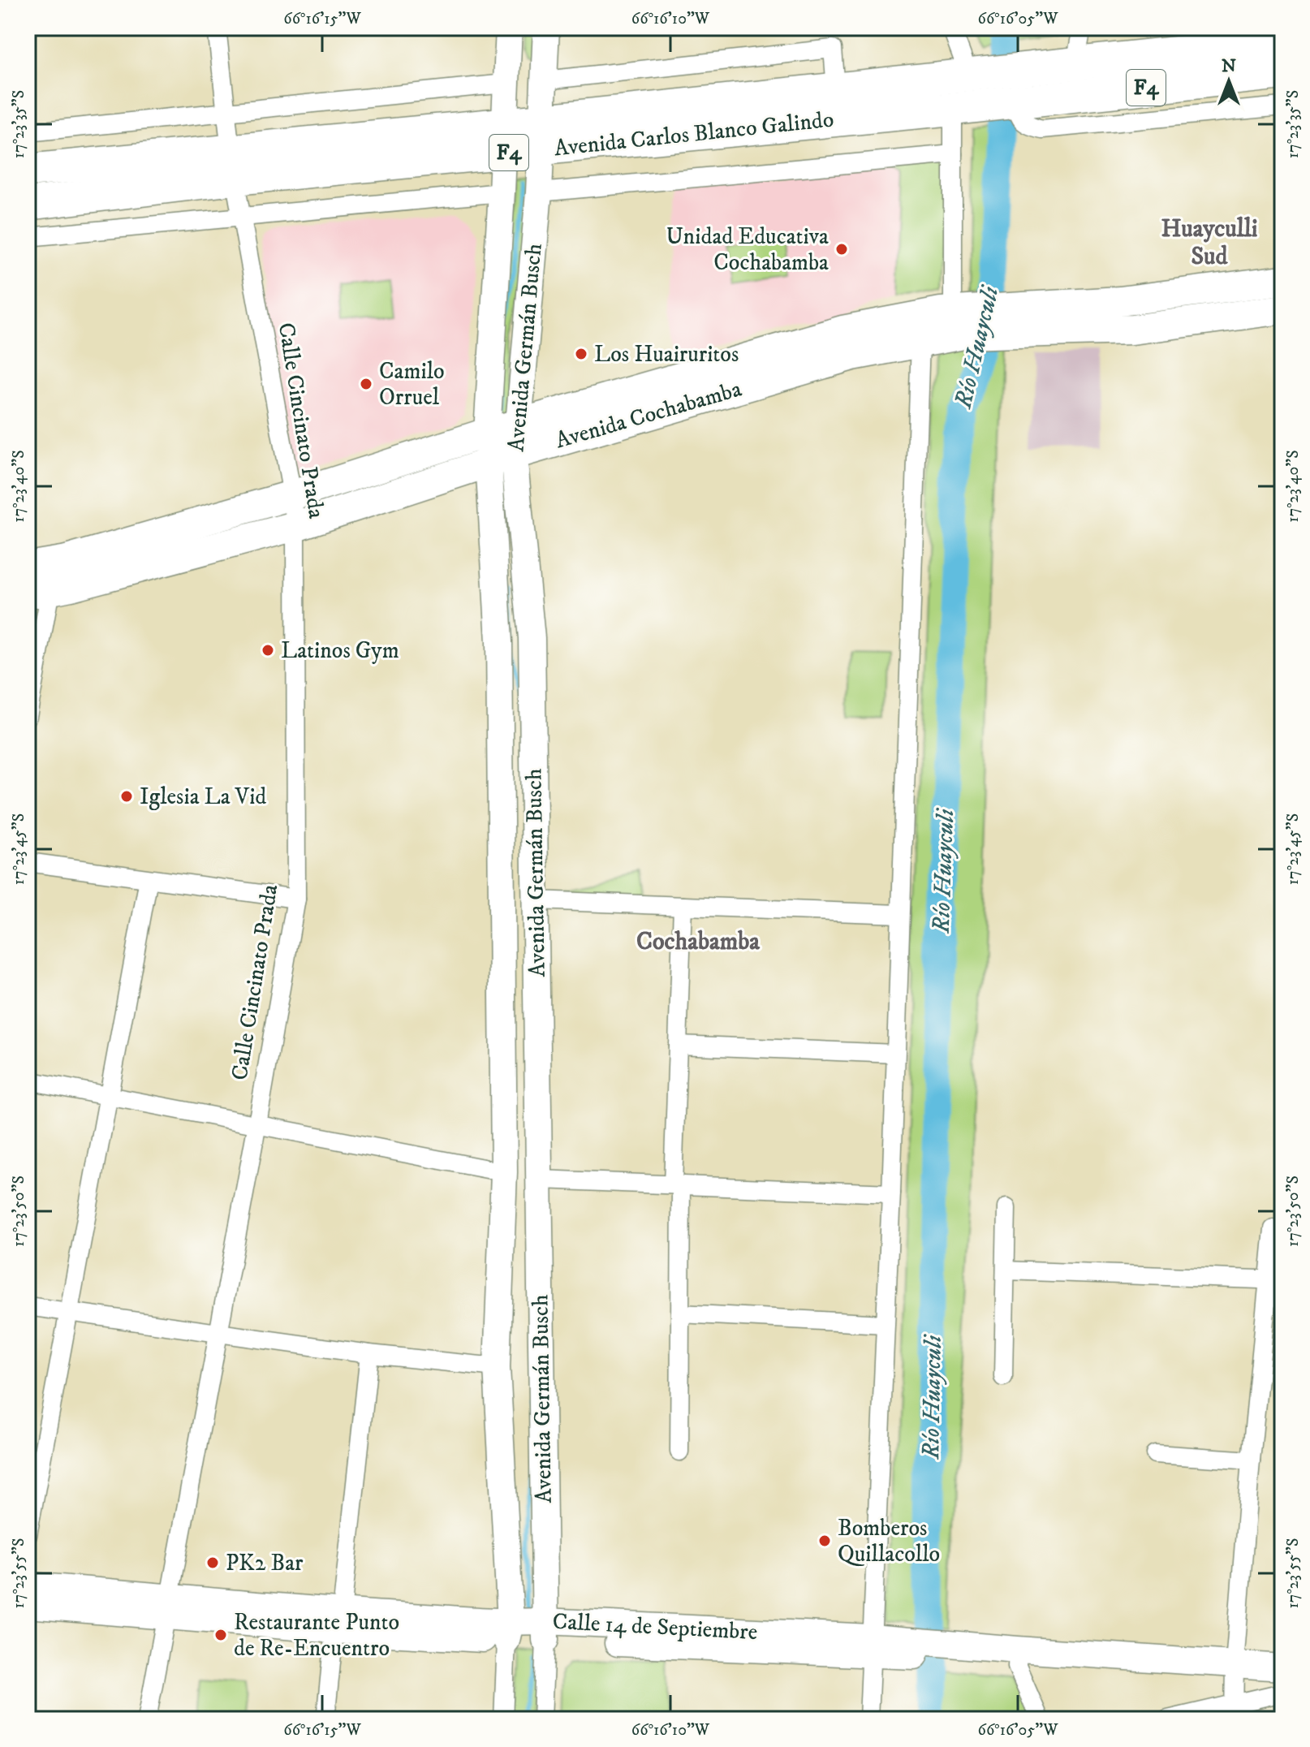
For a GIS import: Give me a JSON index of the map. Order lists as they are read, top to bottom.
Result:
{
  "streets": {
    "highway": ["F4", "Avenida Carlos Blanco Galindo"],
    "main road": ["Avenida Cochabamba"],
    "street": ["Avenida Germán Busch", "Calle Cincinato Prada", "Calle 14 de Septiembre"]
  },
  "crossings": [
    ["Avenida Carlos Blanco Galindo", "Avenida Germán Busch"],
    ["Avenida Carlos Blanco Galindo", "Calle Cincinato Prada"],
    ["Avenida Germán Busch", "Avenida Cochabamba"],
    ["Avenida Germán Busch", "Calle 14 de Septiembre"],
    ["Avenida Cochabamba", "Calle Cincinato Prada"],
    ["Calle Cincinato Prada", "Calle 14 de Septiembre"]
  ],
  "districts": ["Huayculli Sud", "Cochabamba"],
  "water": ["Río Huayculi"],
  "places": [
    "Unidad Educativa Cochabamba",
    "Los Huairuritos",
    "Camilo Orruel",
    "Latinos Gym",
    "Iglesia La Vid",
    "Bomberos Quillacollo",
    "PK2 Bar",
    "Restaurante Punto de Re-Encuentro"
  ],
  "north": "top",
  "coordinates": [
    "66°16'15\"W",
    "66°16'10\"W",
    "66°16'05\"W",
    "17°23'35\"S",
    "17°23'40\"S",
    "17°23'45\"S",
    "17°23'50\"S",
    "17°23'55\"S"
  ]
}
